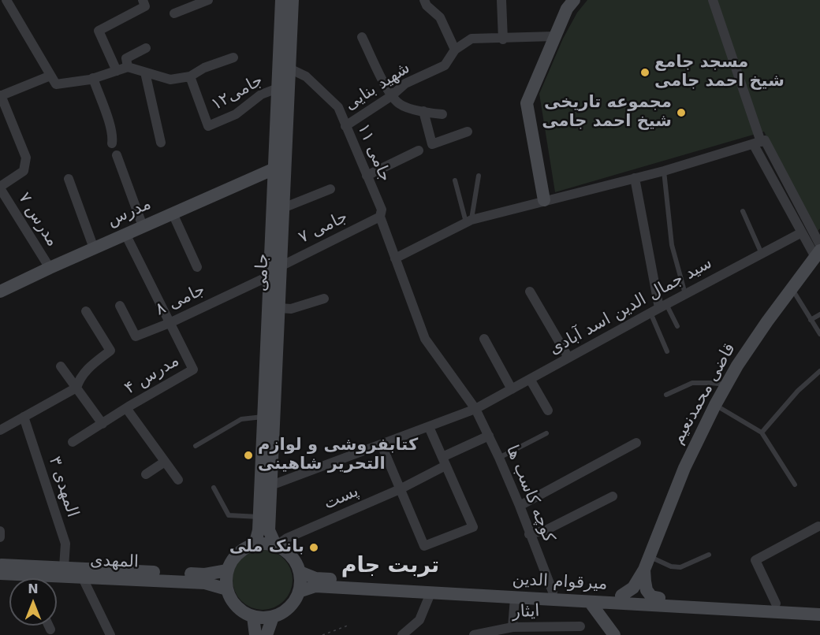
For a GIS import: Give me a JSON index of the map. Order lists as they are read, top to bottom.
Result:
{
  "streets": {
    "main road": [
      "مدرس",
      "جامی",
      "قاضی محمدنعیم",
      "المهدی",
      "میرقوام الدین"
    ],
    "street": [
      "شهید بنایی",
      "جامی۱۲",
      "جامی ۱۱",
      "مدرس ۷",
      "جامی ۷",
      "جامی ۸",
      "سید جمال الدین اسد آبادی",
      "مدرس ۴",
      "المهدی ۳",
      "کوچه کاسب ها",
      "پست",
      "ایثار"
    ]
  },
  "crossings": [
    ["شهید بنایی", "جامی ۱۱"],
    ["جامی۱۲", "جامی"],
    ["جامی ۱۱", "جامی ۷"],
    ["جامی ۱۱", "جامی"],
    ["جامی ۱۱", "کوچه کاسب ها"],
    ["مدرس", "مدرس ۷"],
    ["مدرس", "جامی"],
    ["مدرس", "مدرس ۴"],
    ["جامی ۷", "جامی"],
    ["جامی", "جامی ۸"],
    ["جامی", "سید جمال الدین اسد آبادی"],
    ["جامی", "پست"],
    ["جامی", "المهدی"],
    ["جامی", "میرقوام الدین"],
    ["جامی ۸", "مدرس ۴"],
    ["سید جمال الدین اسد آبادی", "کوچه کاسب ها"],
    ["قاضی محمدنعیم", "میرقوام الدین"],
    ["المهدی ۳", "المهدی"],
    ["کوچه کاسب ها", "پست"],
    ["کوچه کاسب ها", "میرقوام الدین"],
    ["پست", "المهدی"],
    ["پست", "میرقوام الدین"],
    ["المهدی", "میرقوام الدین"]
  ],
  "districts": ["تربت جام"],
  "places": [
    "مسجد جامع شیخ احمد جامی",
    "مجموعه تاریخی شیخ احمد جامی",
    "کتابفروشی و لوازم التحریر شاهینی",
    "بانک ملی"
  ],
  "north": "top"
}
